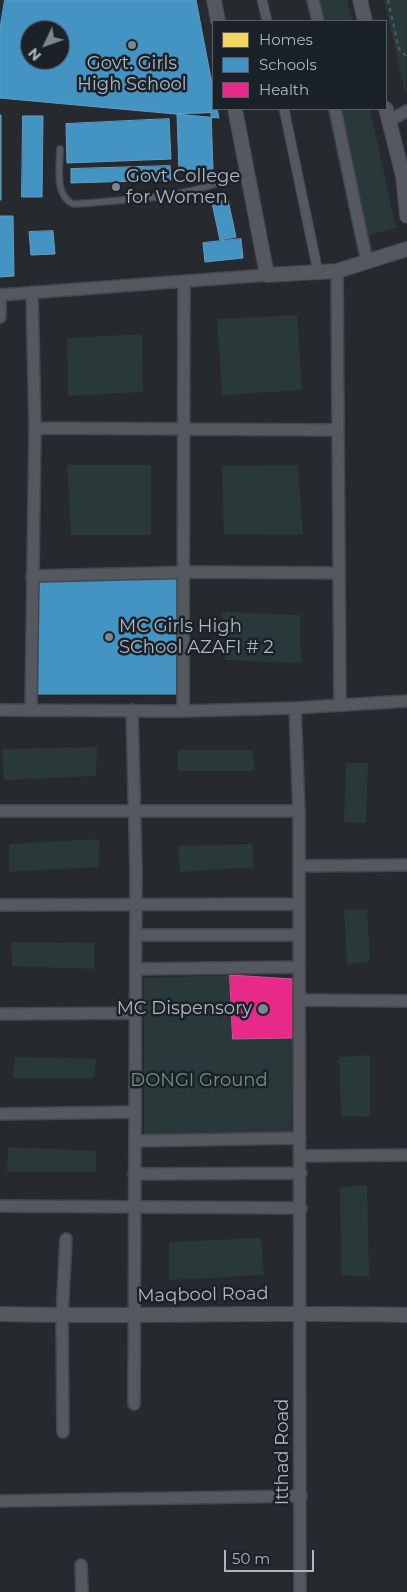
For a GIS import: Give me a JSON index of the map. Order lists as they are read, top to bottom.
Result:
{
  "streets": {
    "street": ["Maqbool Road", "Itthad Road"]
  },
  "crossings": [
    ["Maqbool Road", "Itthad Road"]
  ],
  "parks": ["DONGI Ground"],
  "places": [
    "Govt. Girls High School",
    "Govt College for Women",
    "MC Girls High SChool AZAFI # 2",
    "MC Dispensory"
  ],
  "legend": ["Homes", "Schools", "Health"],
  "scale_bar": "50 m",
  "north": "bottom left"
}
